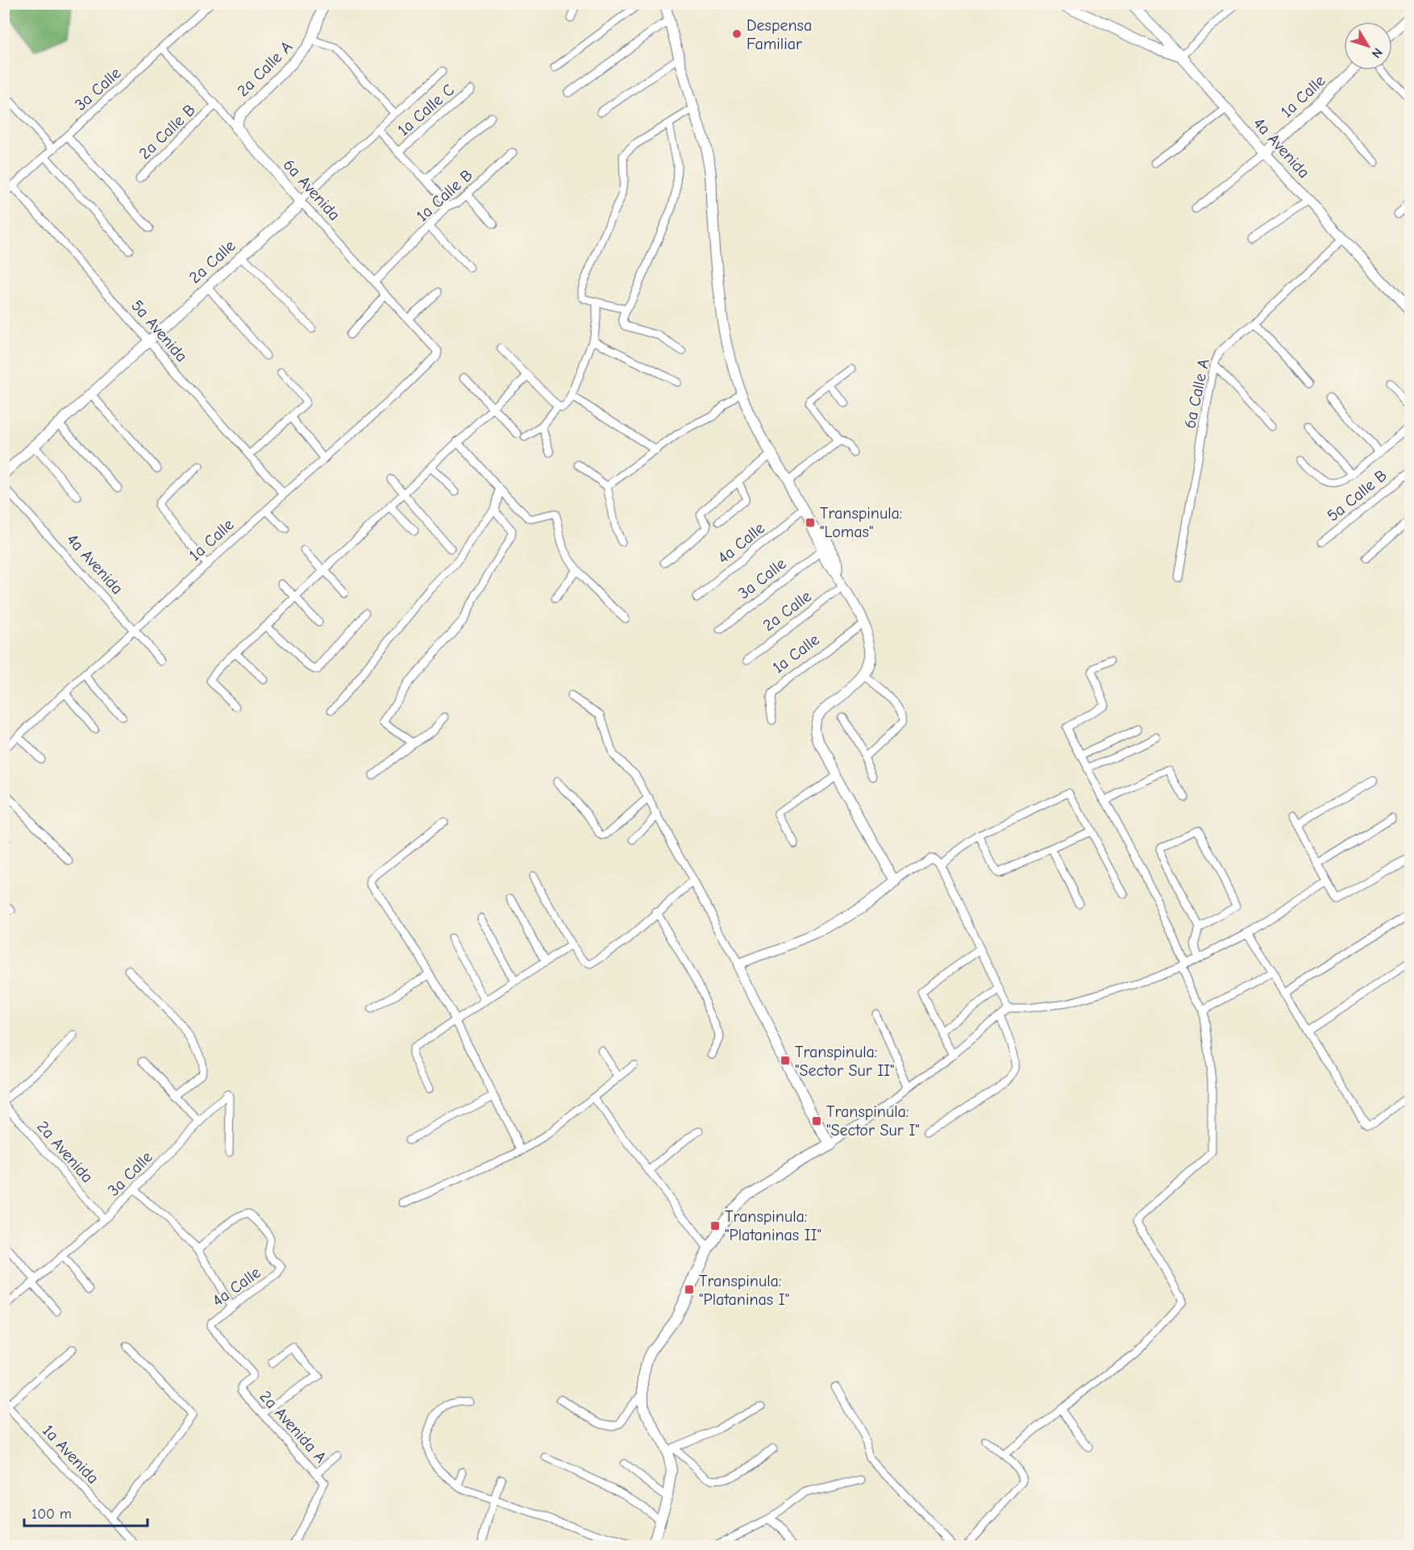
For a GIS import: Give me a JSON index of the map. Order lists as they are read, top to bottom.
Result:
{
  "streets": {
    "street": [
      "2a Calle A",
      "3a Calle",
      "1a Calle",
      "1a Calle C",
      "2a Calle B",
      "4a Avenida",
      "6a Avenida",
      "1a Calle B",
      "2a Calle",
      "5a Avenida",
      "6a Calle A",
      "5a Calle B",
      "4a Calle",
      "2a Avenida",
      "2a Avenida A",
      "1a Avenida"
    ]
  },
  "crossings": [
    ["2a Calle A", "6a Avenida"],
    ["3a Calle", "6a Avenida"],
    ["3a Calle", "5a Avenida"],
    ["3a Calle", "2a Avenida"],
    ["1a Calle", "4a Avenida"],
    ["1a Calle", "6a Avenida"],
    ["1a Calle", "5a Avenida"],
    ["2a Calle B", "6a Avenida"],
    ["4a Avenida", "6a Calle A"],
    ["6a Avenida", "1a Calle B"],
    ["6a Avenida", "2a Calle"],
    ["2a Calle", "5a Avenida"],
    ["4a Calle", "2a Avenida A"]
  ],
  "places": {
    "other": ["Despensa Familiar"],
    "transit": [
      "Transpinula: \"Lomas\"",
      "Transpinula: \"Sector Sur II\"",
      "Transpinula: \"Sector Sur I\"",
      "Transpinula: \"Plataninas II\"",
      "Transpinula: \"Plataninas I\""
    ]
  },
  "scale_bar": "100 m",
  "north": "bottom right"
}
